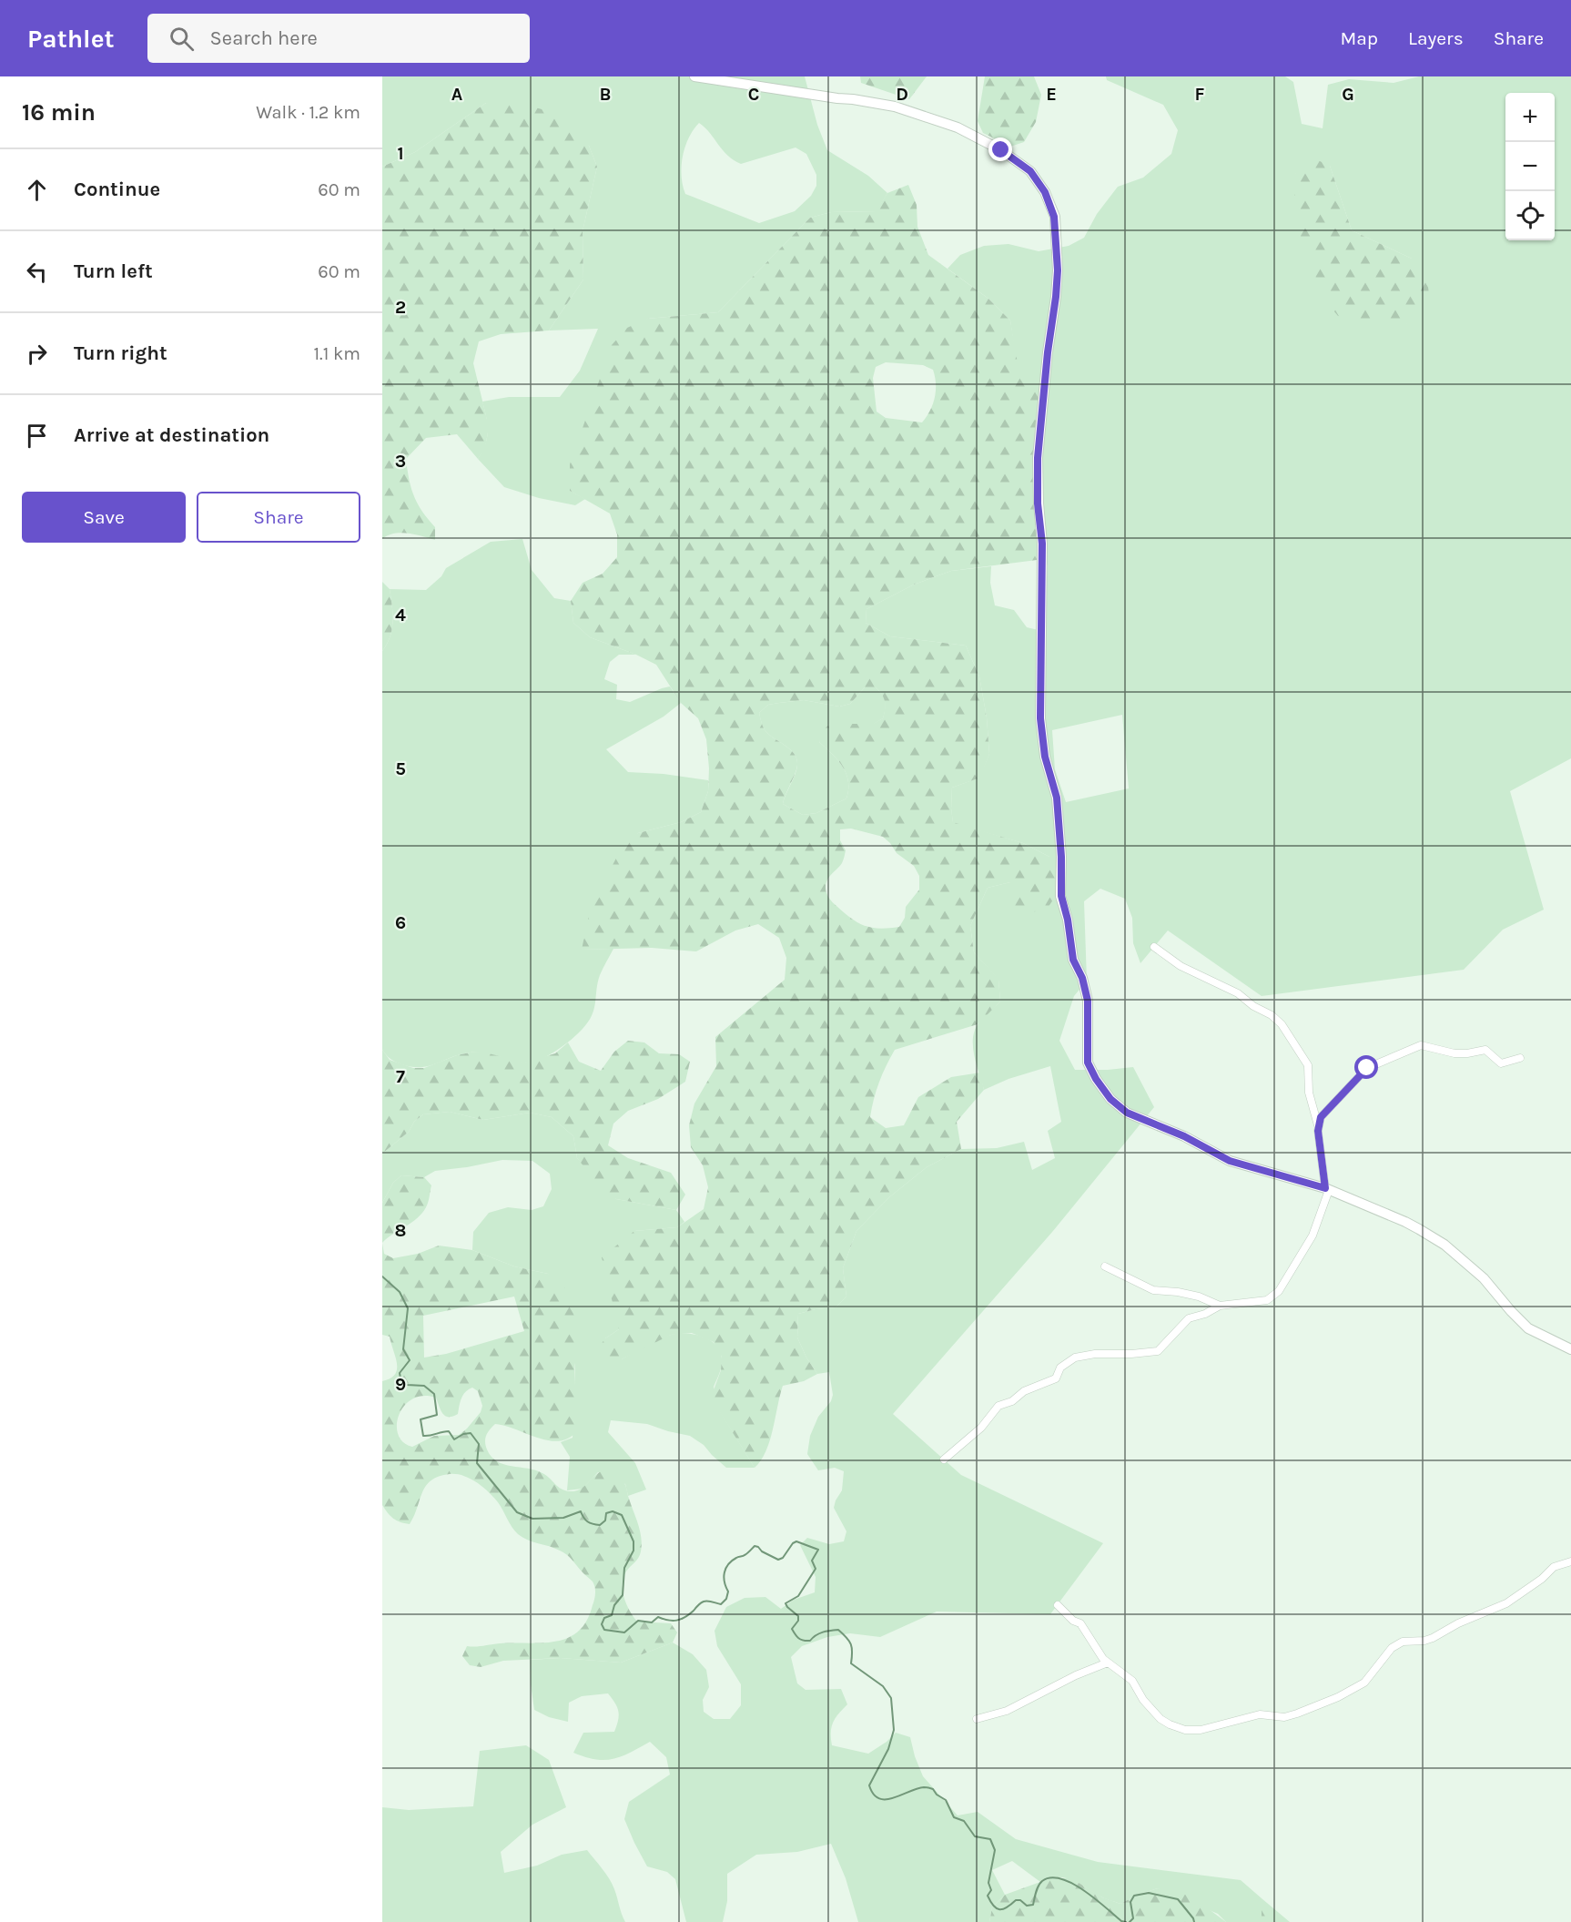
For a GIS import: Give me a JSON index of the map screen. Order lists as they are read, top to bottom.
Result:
{
  "page": {
    "header": "Pathlet",
    "search": "Search here",
    "nav": ["Map", "Layers", "Share"],
    "heading": ["16 min", "Walk · 1.2 km"],
    "map_buttons": ["+", "−"],
    "list": [
      ["Continue", "60 m"],
      ["Turn left", "60 m"],
      ["Turn right", "1.1 km"],
      "Arrive at destination"
    ],
    "buttons": ["Save", "Share"]
  },
  "grid": {
    "columns": [
      "A",
      "B",
      "C",
      "D",
      "E",
      "F",
      "G"
    ],
    "rows": [
      "1",
      "2",
      "3",
      "4",
      "5",
      "6",
      "7",
      "8",
      "9"
    ]
  }
}
